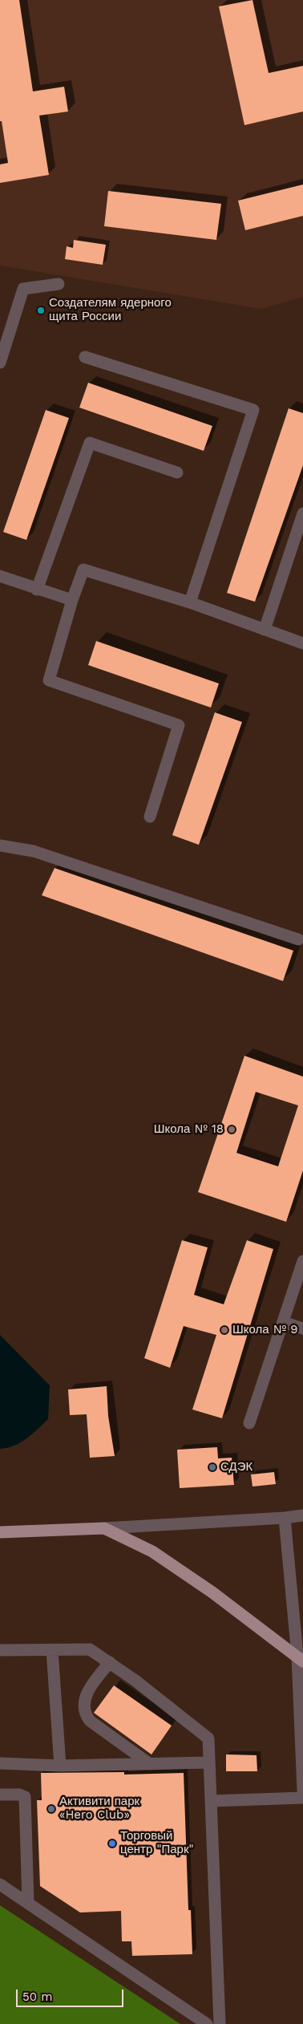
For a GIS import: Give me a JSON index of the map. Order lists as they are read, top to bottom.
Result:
{
  "places": [
    "Создателям ядерного щита России",
    "Школа № 18",
    "Школа № 9",
    "СДЭК",
    "Активити парк «Hero Club»",
    "Торговый центр \"Парк\""
  ],
  "scale_bar": "50 m"
}
